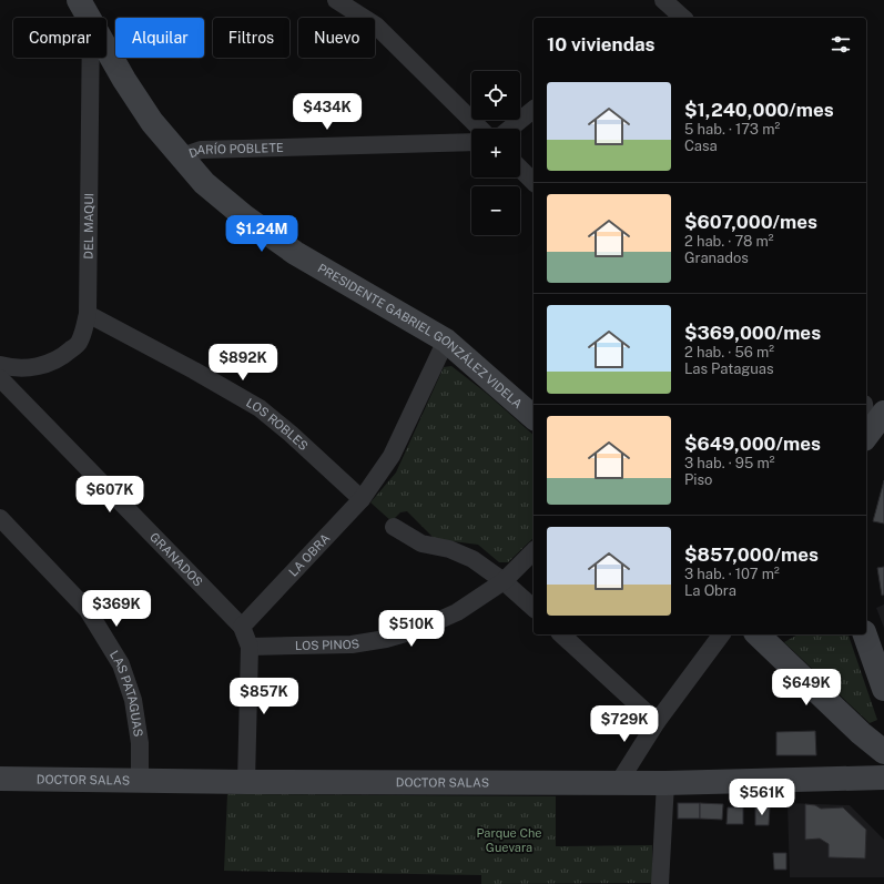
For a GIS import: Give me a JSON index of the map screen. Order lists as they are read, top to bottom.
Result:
{
  "streets": {
    "main road": ["PRESIDENTE GABRIEL GONZÁLEZ VIDELA", "DOCTOR SALAS"],
    "street": [
      "DARÍO POBLETE",
      "DEL MAQUI",
      "LOS ROBLES",
      "LA OBRA",
      "GRANADOS",
      "LOS PINOS",
      "LAS PATAGUAS"
    ]
  },
  "crossings": [
    ["DARÍO POBLETE", "PRESIDENTE GABRIEL GONZÁLEZ VIDELA"],
    ["DEL MAQUI", "LOS ROBLES"],
    ["PRESIDENTE GABRIEL GONZÁLEZ VIDELA", "LA OBRA"],
    ["LOS ROBLES", "LA OBRA"],
    ["LA OBRA", "GRANADOS"],
    ["LAS PATAGUAS", "DOCTOR SALAS"]
  ],
  "parks": ["Parque Che Guevara"],
  "page": {
    "chip": [
      "Comprar",
      "Alquilar",
      "Filtros",
      "Nuevo"
    ],
    "heading": "10 viviendas",
    "map_buttons": ["+", "−"],
    "list": [
      {
        "name": "$1,240,000/mes",
        "note": "5 hab. · 173 m² · Casa"
      },
      {
        "name": "$607,000/mes",
        "note": "2 hab. · 78 m² · Granados"
      },
      {
        "name": "$369,000/mes",
        "note": "2 hab. · 56 m² · Las Pataguas"
      },
      {
        "name": "$649,000/mes",
        "note": "3 hab. · 95 m² · Piso"
      },
      {
        "name": "$857,000/mes",
        "note": "3 hab. · 107 m² · La Obra"
      }
    ],
    "price": [
      "$434K",
      "$1.24M",
      "$892K",
      "$607K",
      "$369K",
      "$510K",
      "$649K",
      "$857K",
      "$729K",
      "$561K"
    ]
  }
}
